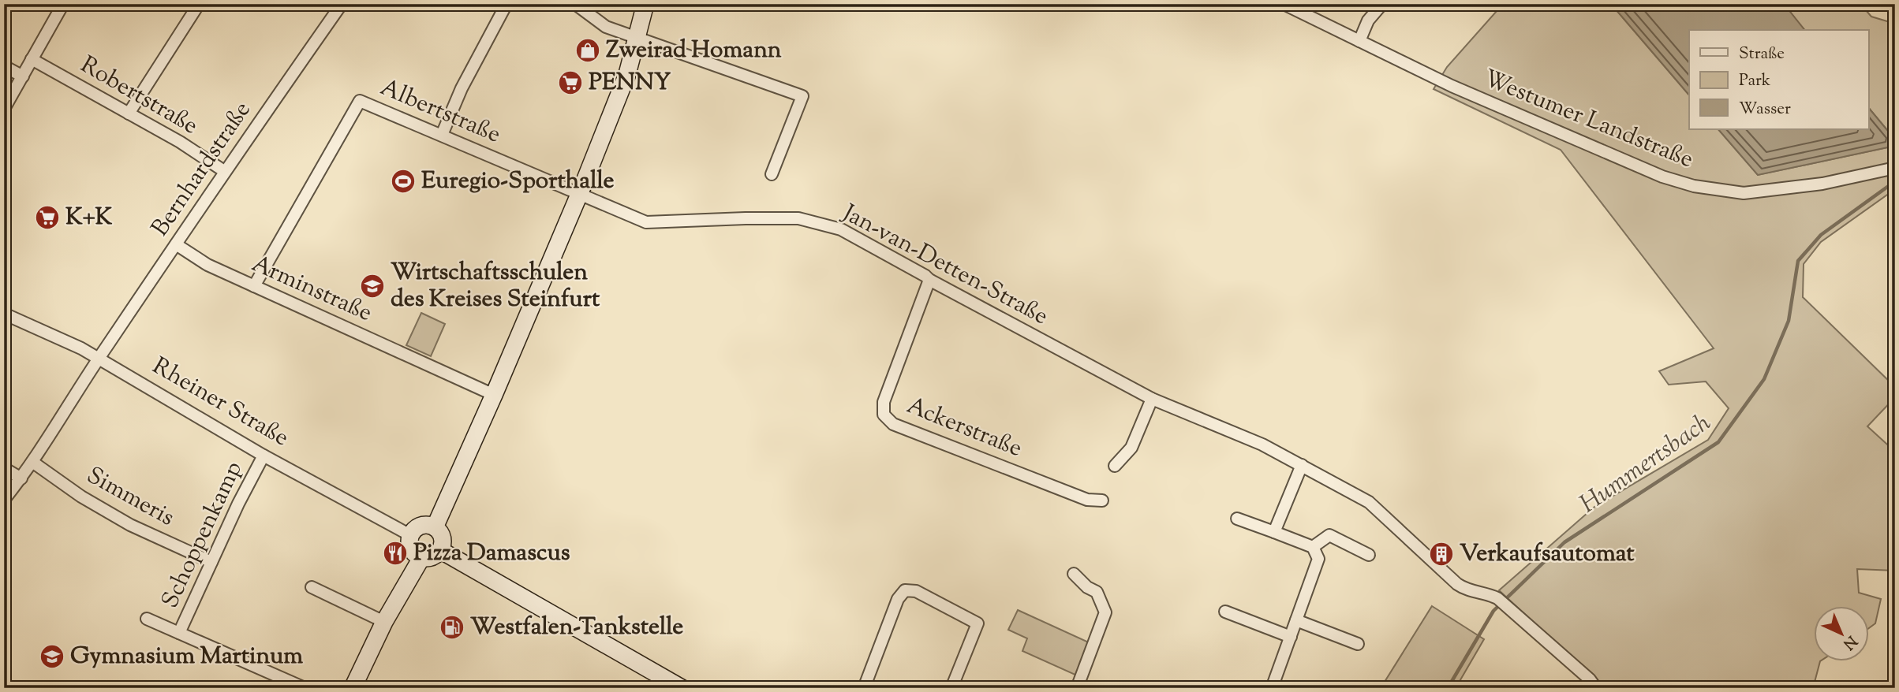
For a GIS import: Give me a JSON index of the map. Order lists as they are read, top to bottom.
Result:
{
  "streets": {
    "street": [
      "Robertstraße",
      "Albertstraße",
      "Westumer Landstraße",
      "Bernhardstraße",
      "Jan-van-Detten-Straße",
      "Arminstraße",
      "Rheiner Straße",
      "Ackerstraße",
      "Simmeris",
      "Schoppenkamp"
    ]
  },
  "crossings": [
    ["Robertstraße", "Bernhardstraße"],
    ["Albertstraße", "Jan-van-Detten-Straße"],
    ["Albertstraße", "Arminstraße"],
    ["Bernhardstraße", "Arminstraße"],
    ["Bernhardstraße", "Rheiner Straße"],
    ["Bernhardstraße", "Simmeris"],
    ["Jan-van-Detten-Straße", "Ackerstraße"],
    ["Rheiner Straße", "Schoppenkamp"],
    ["Simmeris", "Schoppenkamp"]
  ],
  "water": ["Hummertsbach"],
  "places": {
    "shop": ["Zweirad Homann"],
    "supermarket": ["PENNY", "K+K"],
    "sports": ["Euregio-Sporthalle"],
    "school or university": ["Wirtschaftsschulen des Kreises Steinfurt", "Gymnasium Martinum"],
    "restaurant": ["Pizza Damascus"],
    "building": ["Verkaufsautomat"],
    "fuel station": ["Westfalen-Tankstelle"]
  },
  "legend": ["Straße", "Park", "Wasser"],
  "north": "bottom right"
}
